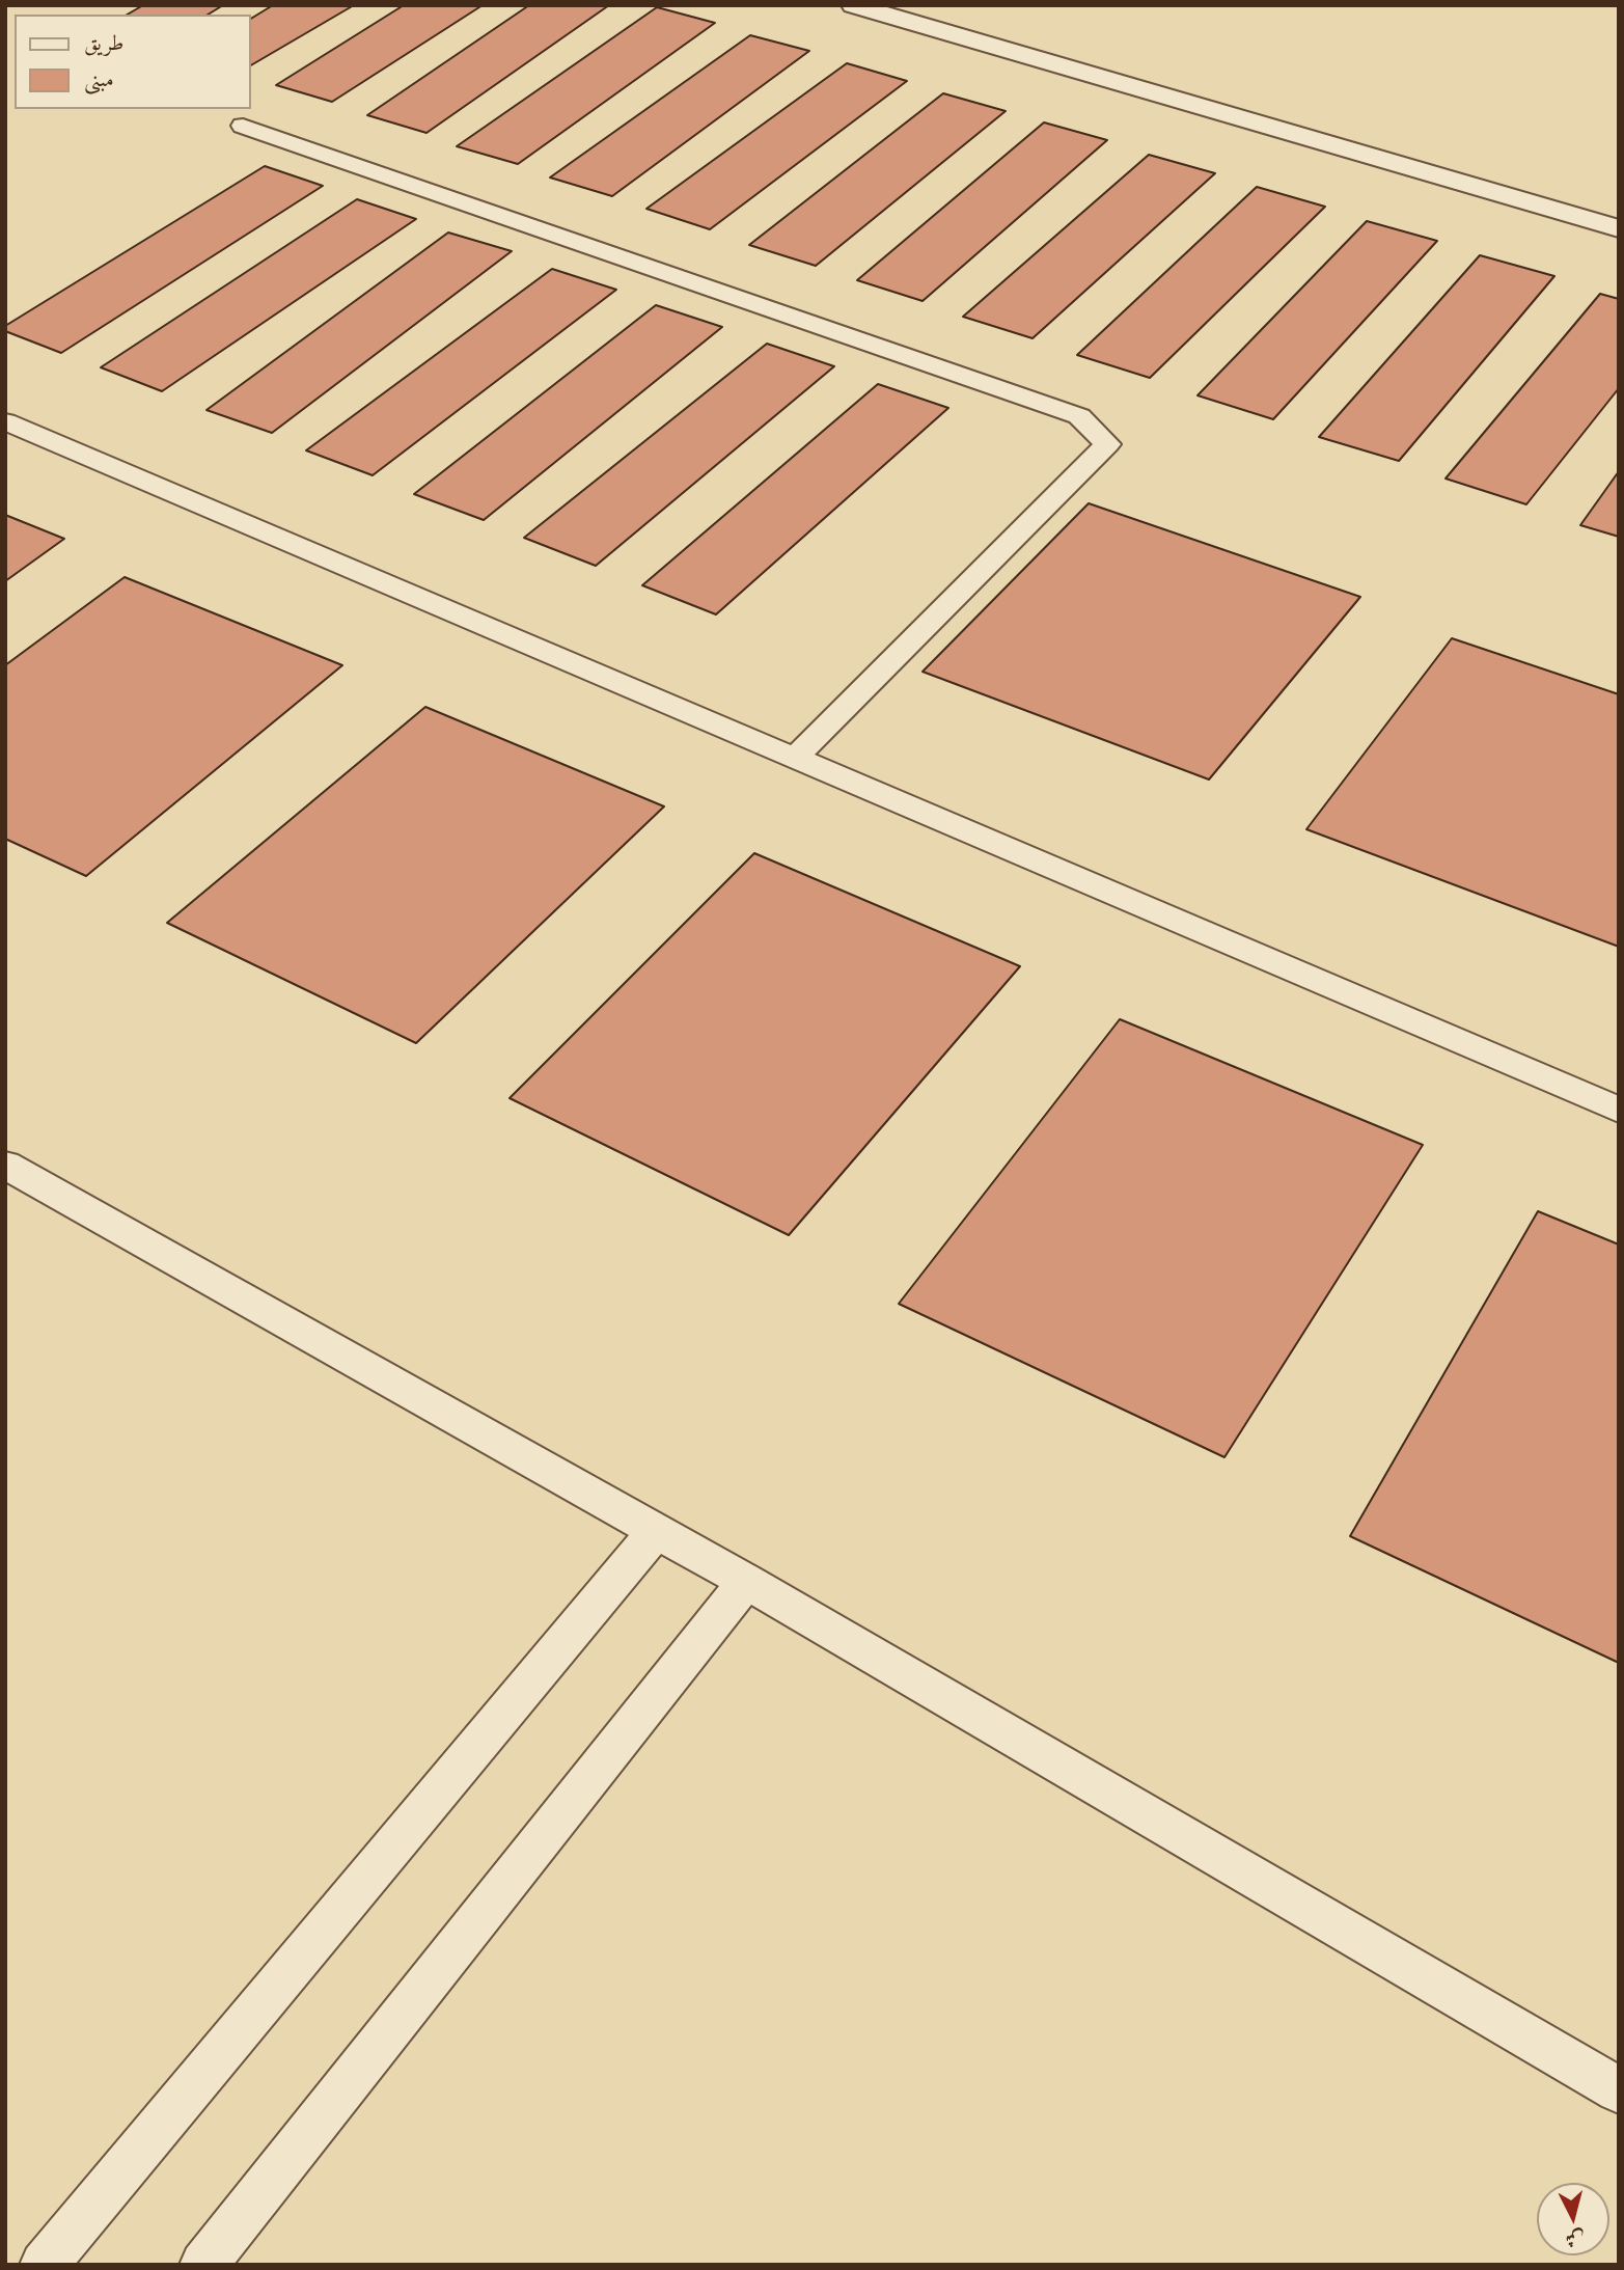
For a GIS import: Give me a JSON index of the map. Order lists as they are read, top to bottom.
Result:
{
  "legend": ["طريق", "مبنى"],
  "north": "bottom"
}
